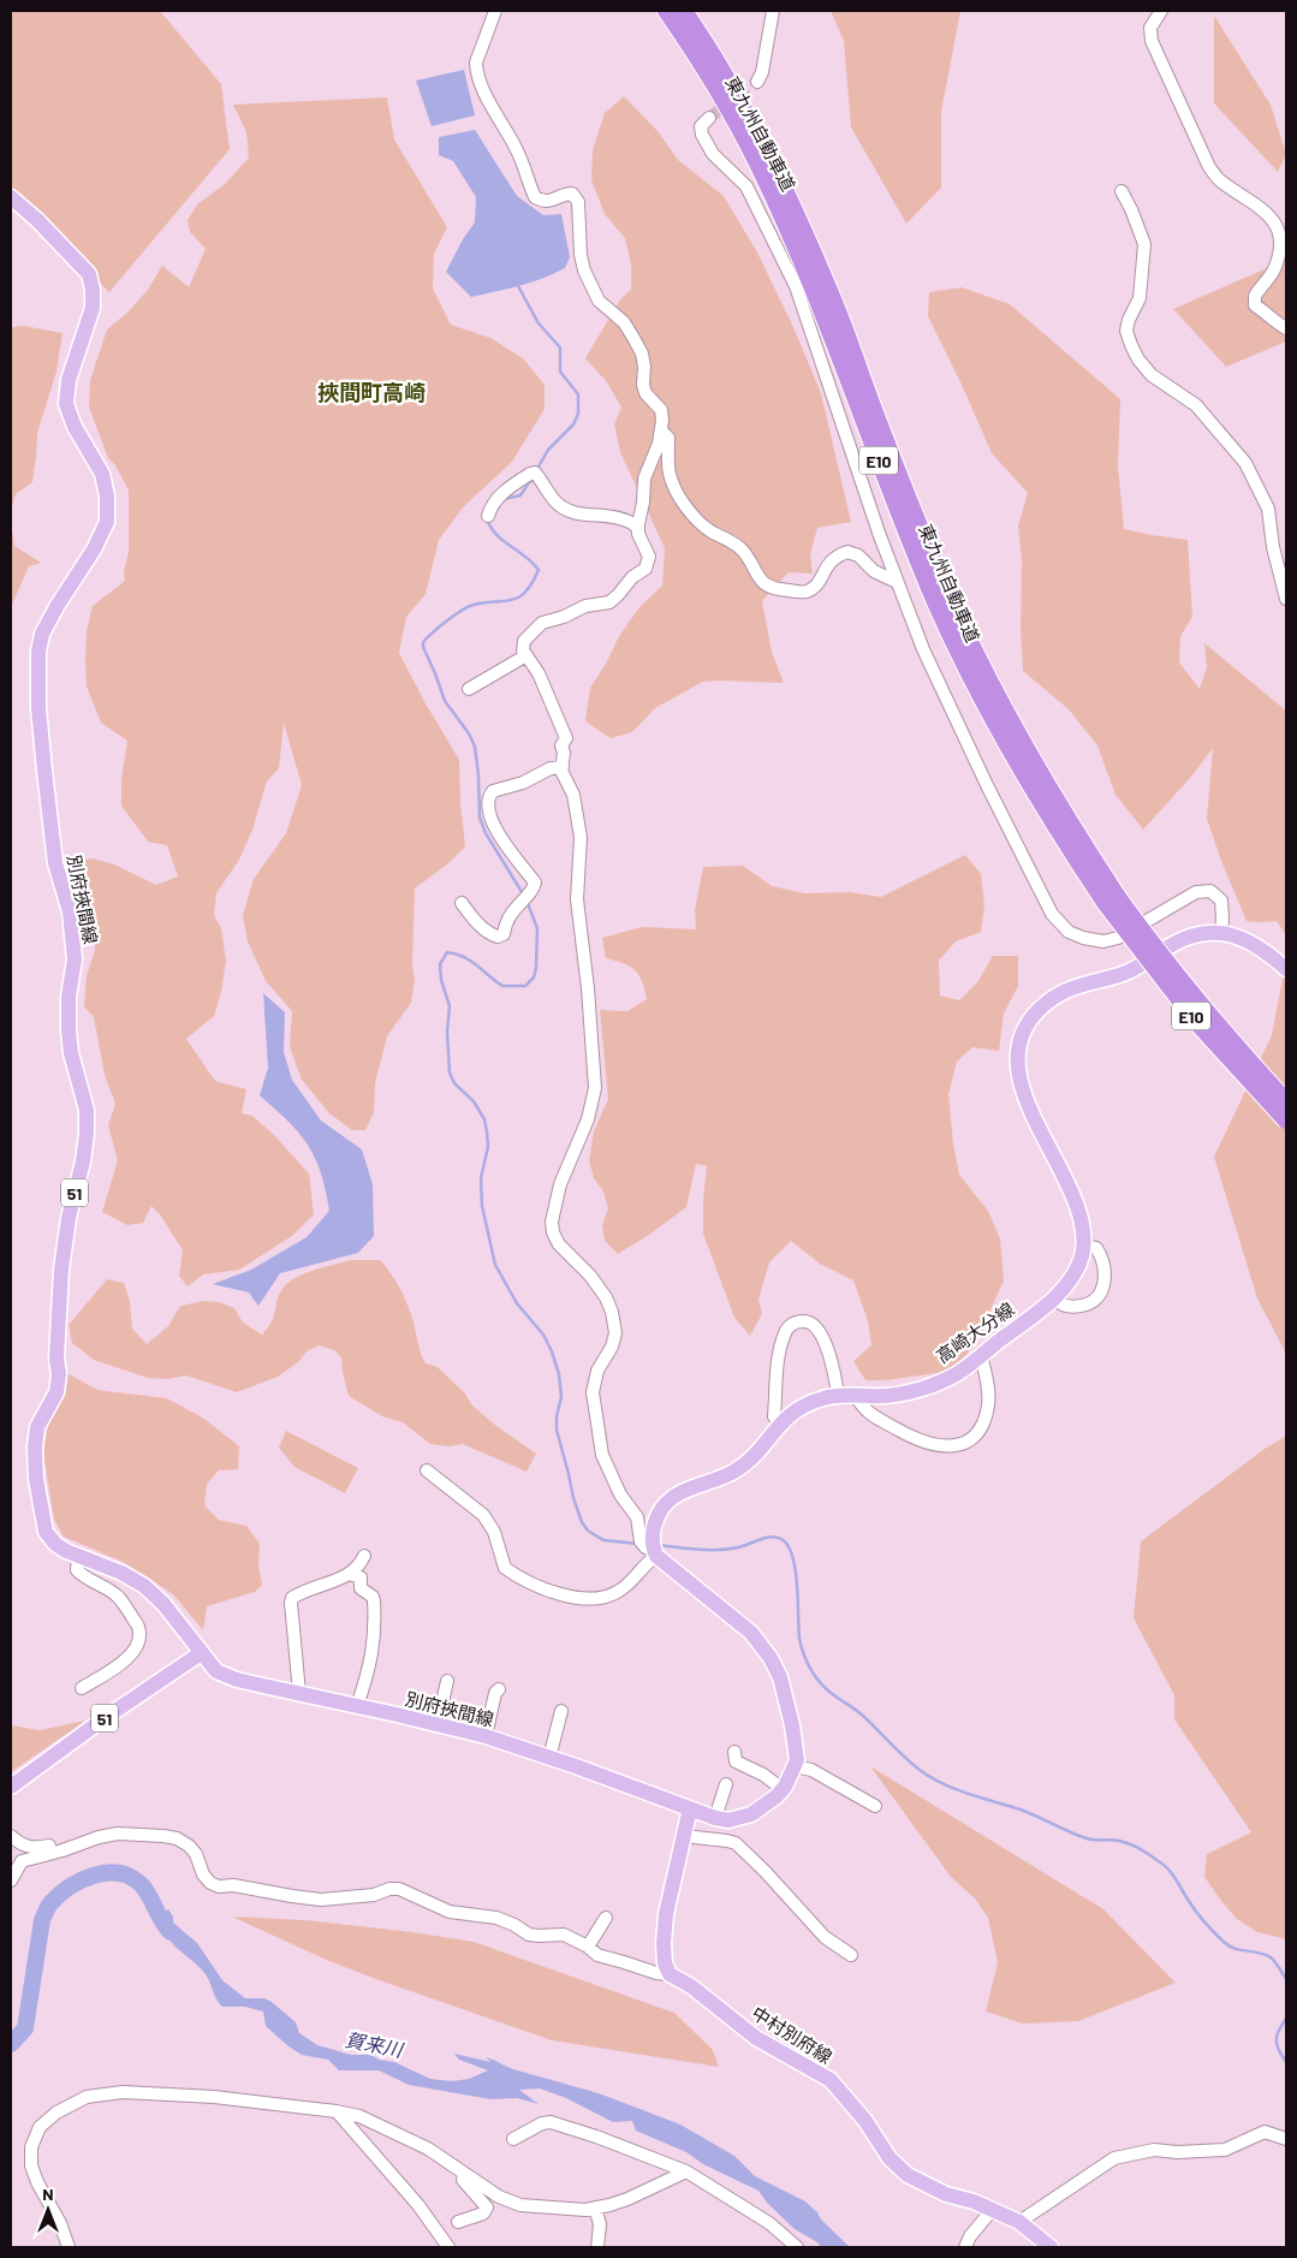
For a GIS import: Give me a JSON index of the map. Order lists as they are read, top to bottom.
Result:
{
  "streets": {
    "highway": ["東九州自動車道", "E10"],
    "main road": [
      "別府挾間線",
      "51",
      "高崎大分線",
      "中村別府線"
    ]
  },
  "crossings": [
    ["別府挾間線", "51"]
  ],
  "districts": ["挾間町高崎"],
  "water": ["賀来川"],
  "north": "top"
}
